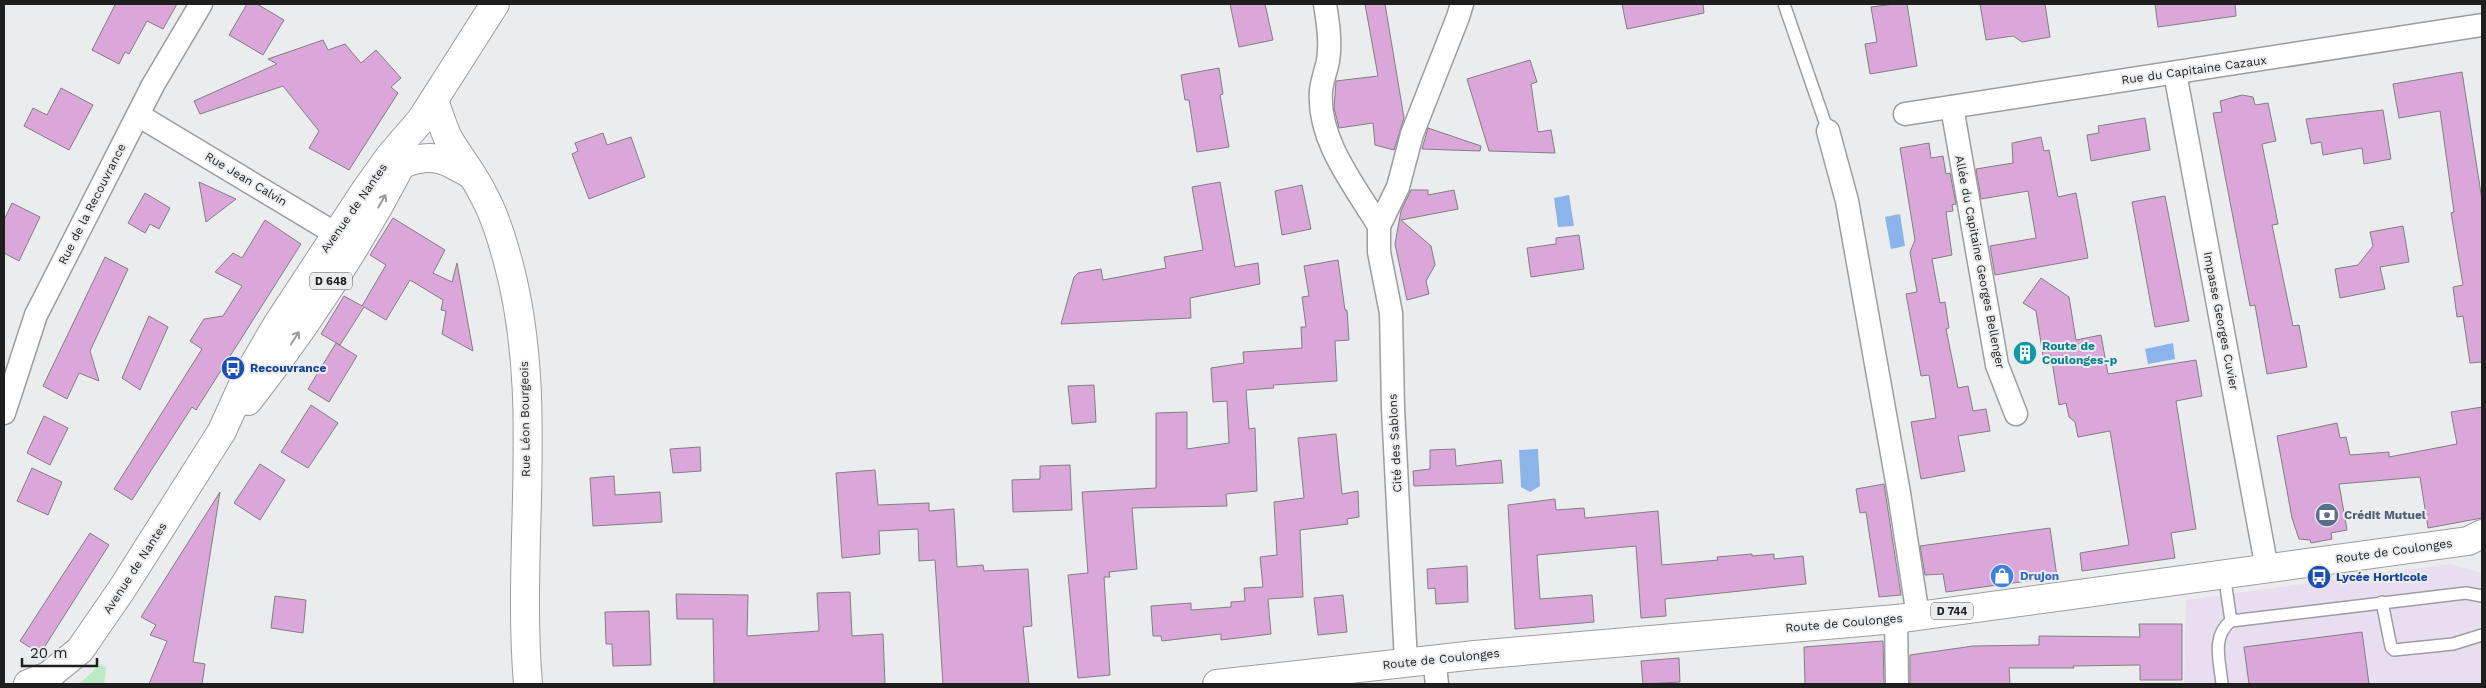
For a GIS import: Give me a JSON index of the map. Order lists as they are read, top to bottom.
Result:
{
  "streets": {
    "main road": [
      "Avenue de Nantes",
      "D 648",
      "Rue Léon Bourgeois",
      "Route de Coulonges",
      "D 744"
    ],
    "street": [
      "Rue du Capitaine Cazaux",
      "Rue Jean Calvin",
      "Rue de la Recouvrance",
      "Allée du Capitaine Georges Bellenger",
      "Impasse Georges Cuvier",
      "Cité des Sablons"
    ]
  },
  "crossings": [
    ["Rue du Capitaine Cazaux", "Allée du Capitaine Georges Bellenger"],
    ["Rue du Capitaine Cazaux", "Impasse Georges Cuvier"],
    ["Rue Jean Calvin", "Rue de la Recouvrance"],
    ["Rue Jean Calvin", "Avenue de Nantes"],
    ["Avenue de Nantes", "Rue Léon Bourgeois"],
    ["Impasse Georges Cuvier", "Route de Coulonges"],
    ["Cité des Sablons", "Route de Coulonges"]
  ],
  "places": {
    "building": ["Route de Coulonges-p"],
    "bus stop": ["Recouvrance", "Lycée Horticole"],
    "bank": ["Crédit Mutuel"],
    "shop": ["Drujon"]
  },
  "scale_bar": "20 m"
}
